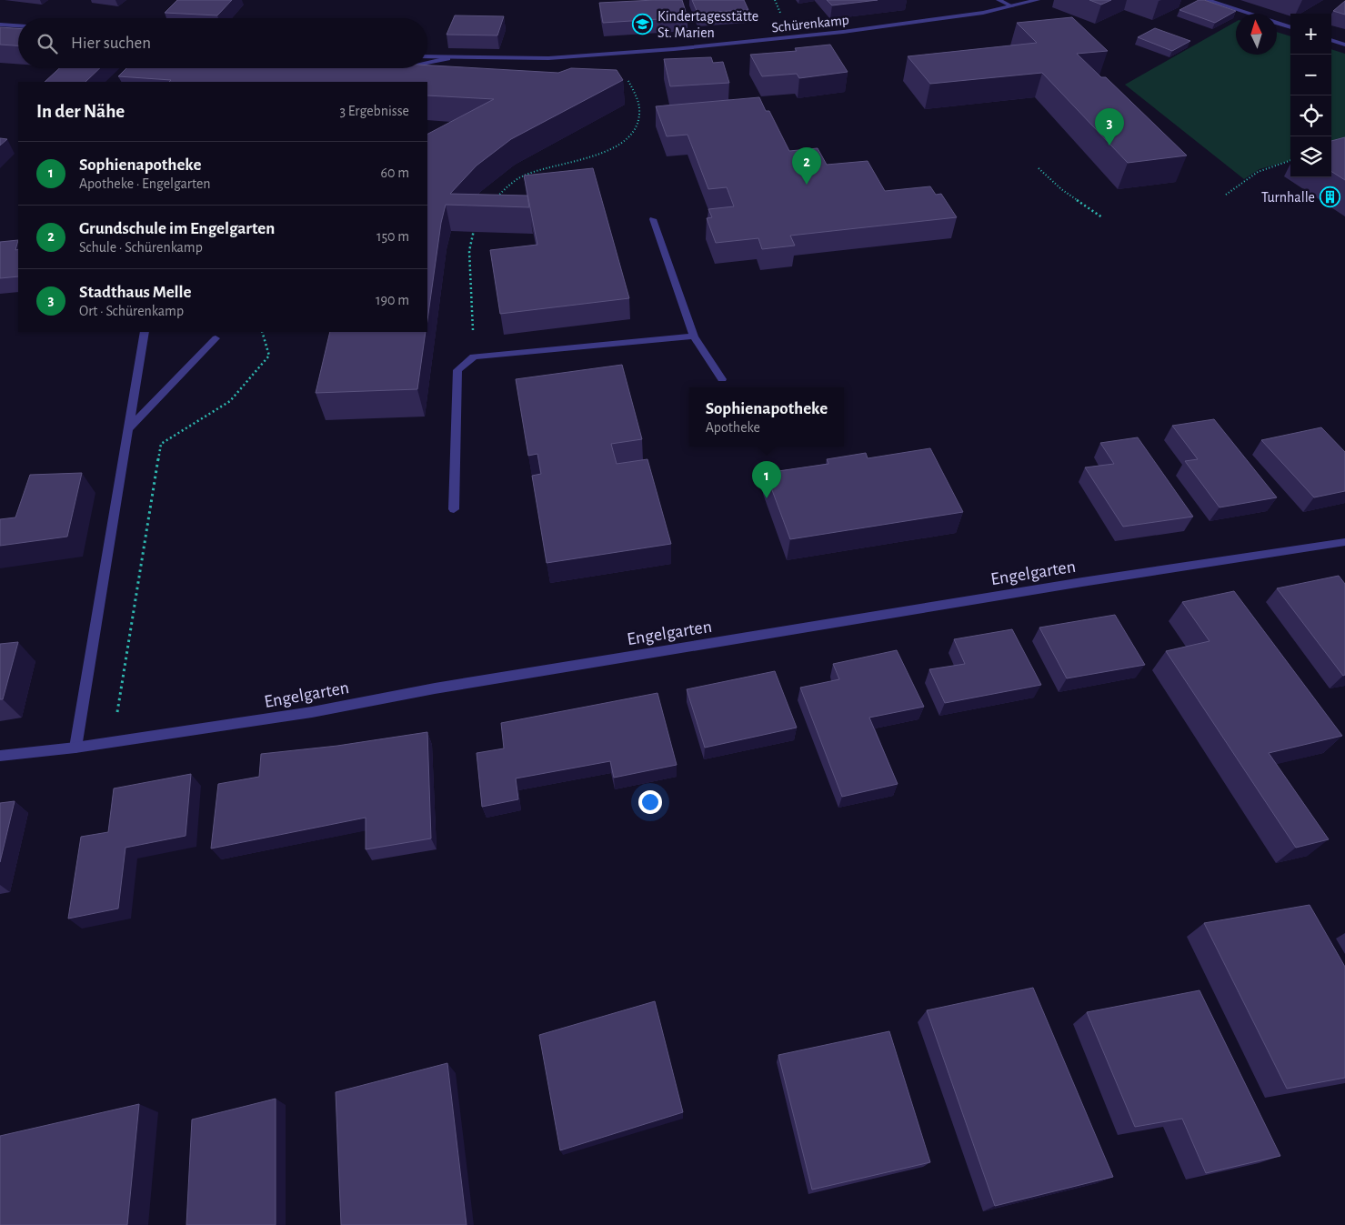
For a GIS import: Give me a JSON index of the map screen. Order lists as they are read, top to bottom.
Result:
{
  "streets": {
    "street": ["Schürenkamp", "Engelgarten"]
  },
  "places": {
    "school or university": ["Kindertagesstätte St. Marien"],
    "building": ["Turnhalle"]
  },
  "north": "top",
  "page": {
    "map_buttons": ["+", "−"],
    "search": "Hier suchen",
    "heading": ["In der Nähe", "3 Ergebnisse"],
    "pins": ["3", "2", "1"],
    "list": [
      {
        "mark": "1",
        "name": "Sophienapotheke",
        "note": "Apotheke · Engelgarten",
        "value": "60 m"
      },
      {
        "mark": "2",
        "name": "Grundschule im Engelgarten",
        "note": "Schule · Schürenkamp",
        "value": "150 m"
      },
      {
        "mark": "3",
        "name": "Stadthaus Melle",
        "note": "Ort · Schürenkamp",
        "value": "190 m"
      }
    ],
    "popup": ["Sophienapotheke", "Apotheke"]
  }
}
